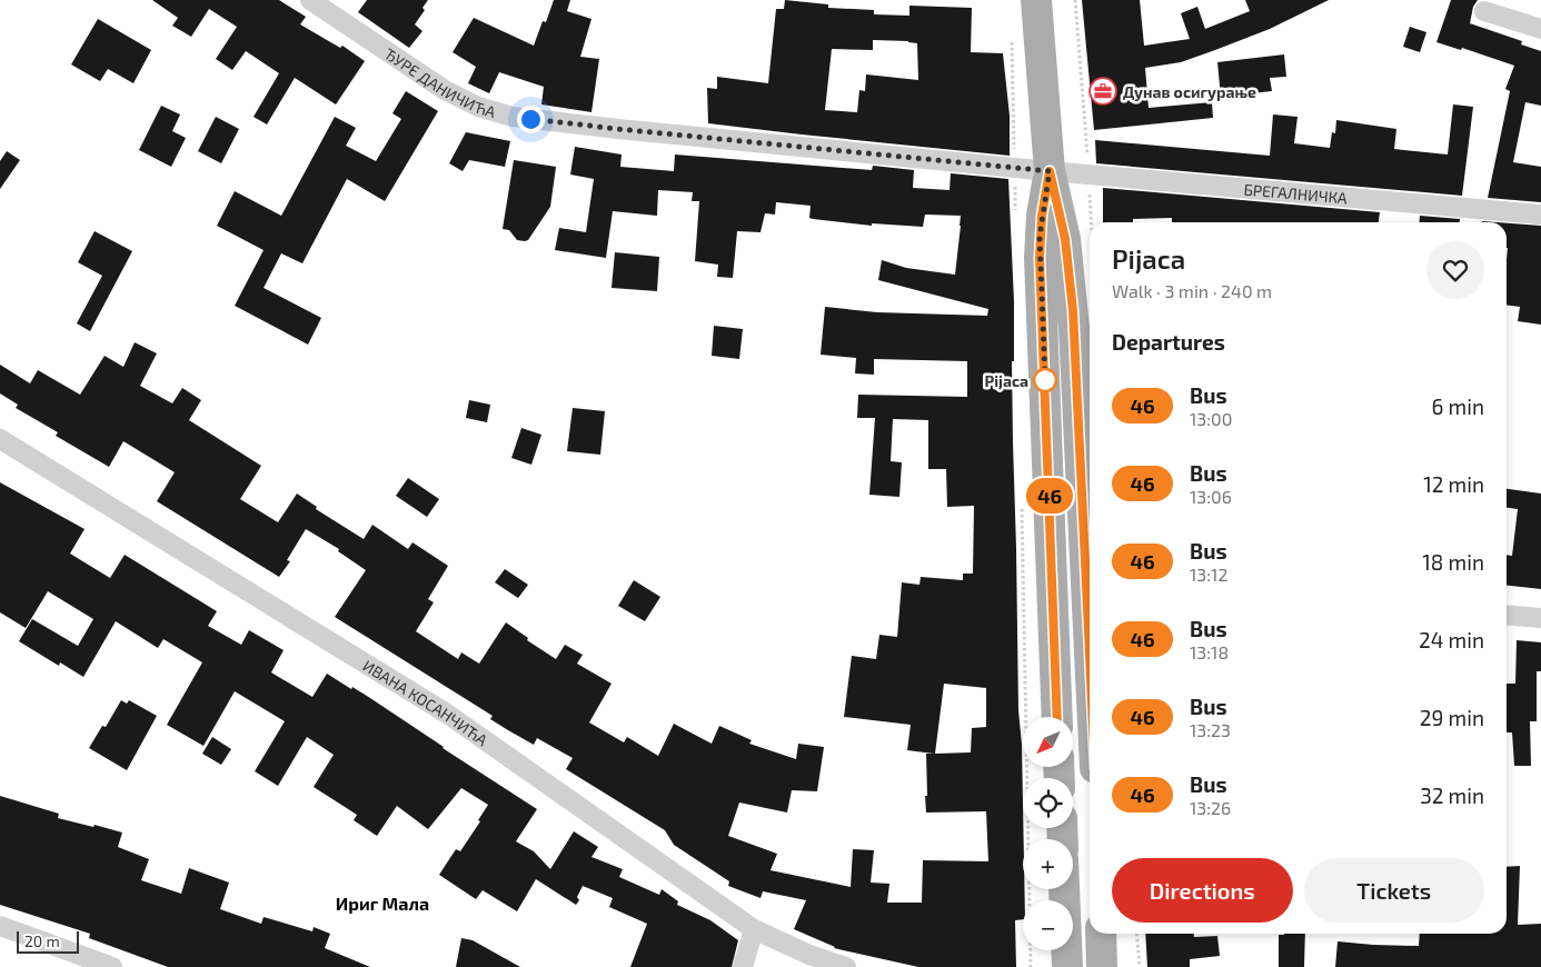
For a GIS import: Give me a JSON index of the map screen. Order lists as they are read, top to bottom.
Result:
{
  "streets": {
    "street": ["ЂУРЕ ДАНИЧИЋА", "БРЕГАЛНИЧКА", "ИВАНА КОСАНЧИЋА"]
  },
  "crossings": [
    ["ЂУРЕ ДАНИЧИЋА", "БРЕГАЛНИЧКА"]
  ],
  "districts": ["Ириг Мала"],
  "places": {
    "office": ["Дунав осигурање"],
    "other": ["Pijaca"]
  },
  "lines": ["bus line 46"],
  "scale_bar": "20 m",
  "north": "bottom left",
  "page": {
    "on_map": "46",
    "heading": [
      ["Pijaca", "Walk · 3 min · 240 m"],
      "Departures"
    ],
    "list": [
      {
        "mark": "46",
        "name": "Bus",
        "note": "13:00",
        "value": "6 min"
      },
      {
        "mark": "46",
        "name": "Bus",
        "note": "13:06",
        "value": "12 min"
      },
      {
        "mark": "46",
        "name": "Bus",
        "note": "13:12",
        "value": "18 min"
      },
      {
        "mark": "46",
        "name": "Bus",
        "note": "13:18",
        "value": "24 min"
      },
      {
        "mark": "46",
        "name": "Bus",
        "note": "13:23",
        "value": "29 min"
      },
      {
        "mark": "46",
        "name": "Bus",
        "note": "13:26",
        "value": "32 min"
      }
    ],
    "map_buttons": ["+", "−"],
    "buttons": ["Directions", "Tickets"],
    "scale": "20 m"
  }
}
